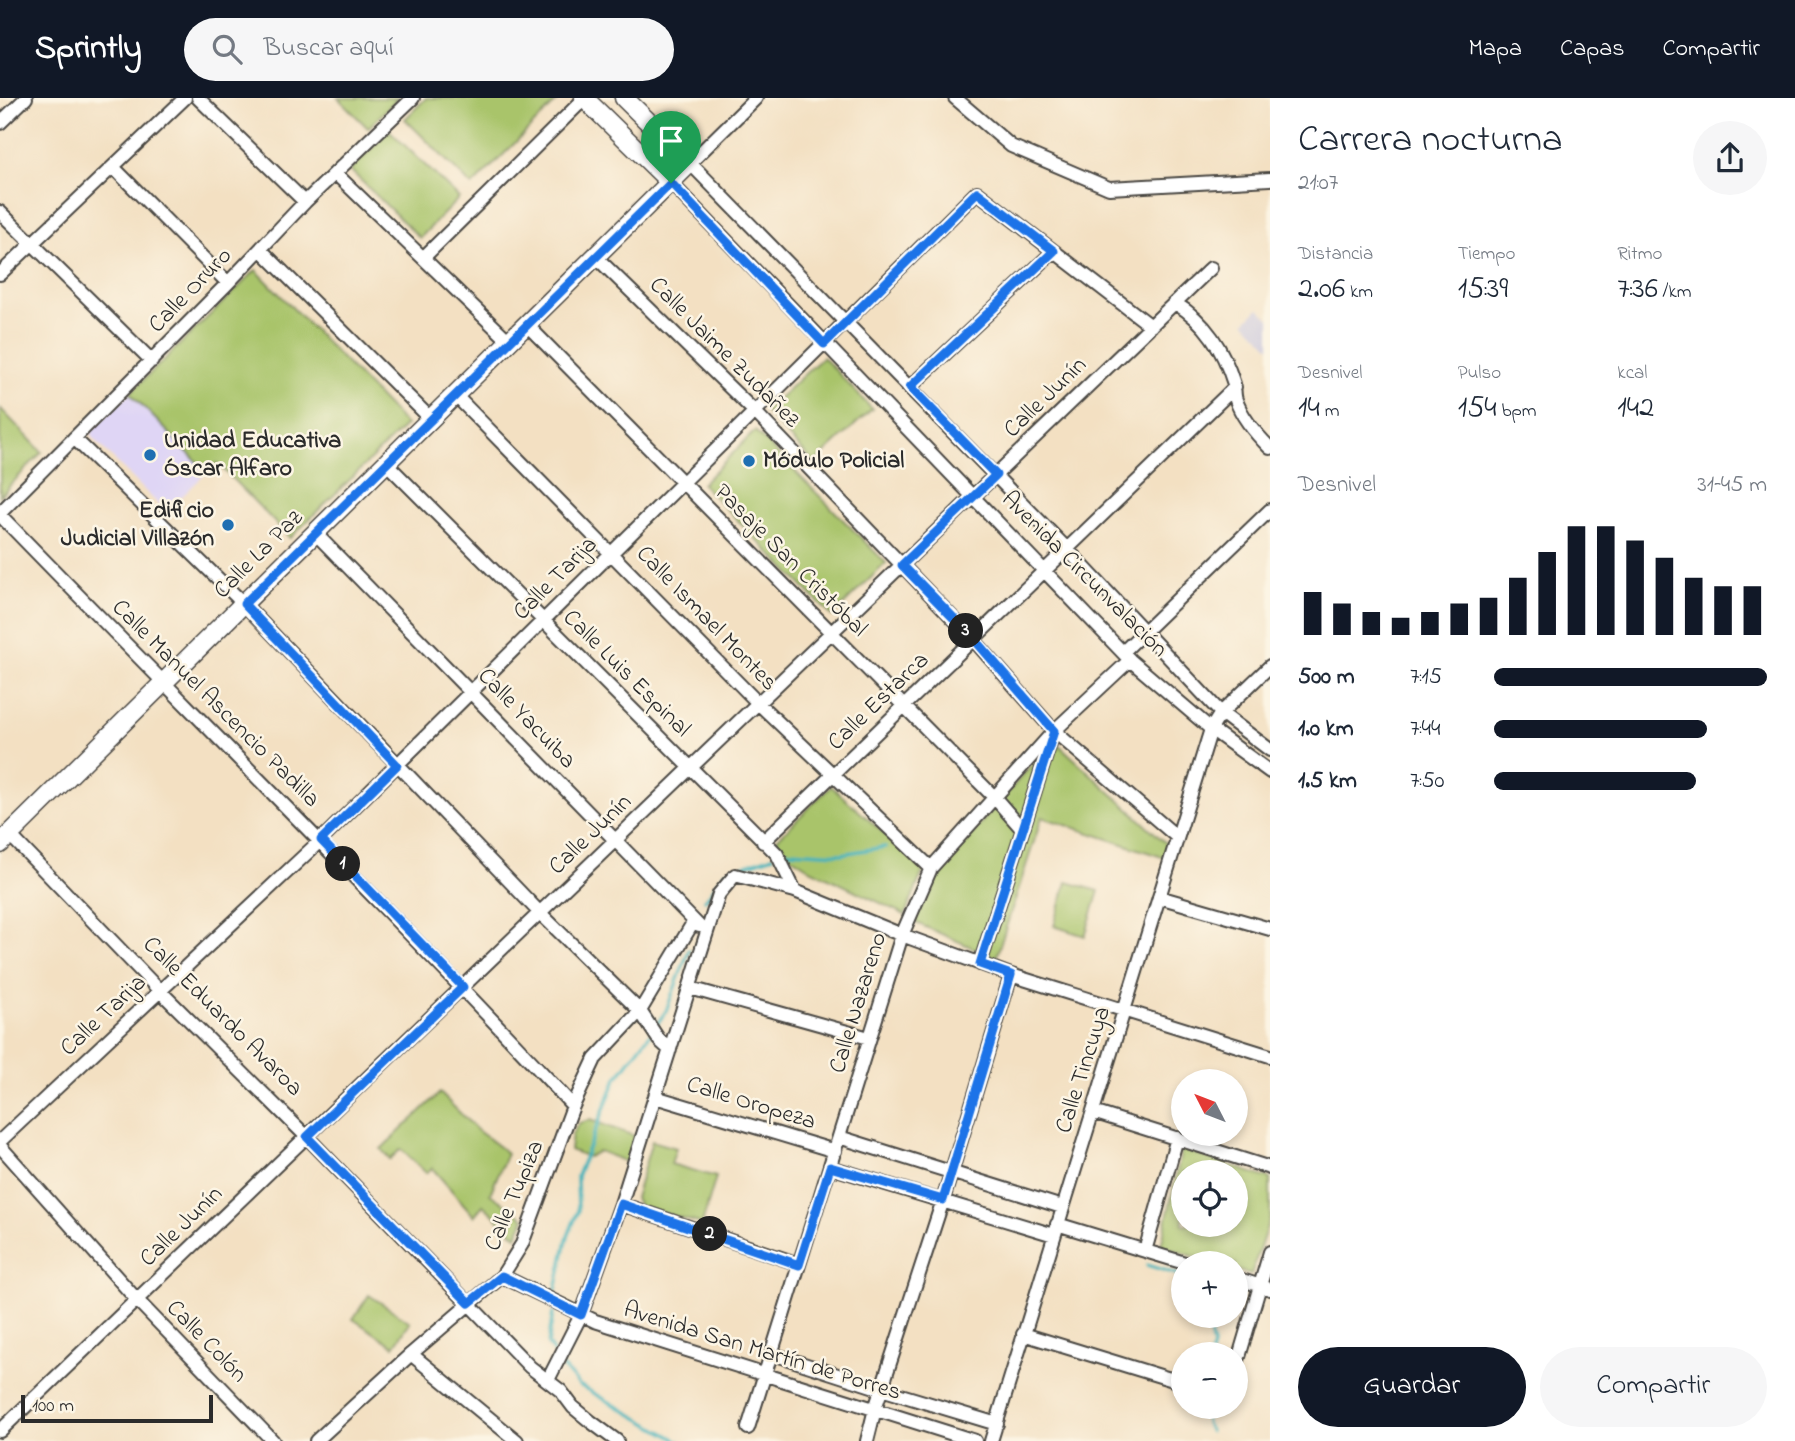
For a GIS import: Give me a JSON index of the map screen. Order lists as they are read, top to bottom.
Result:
{
  "streets": {
    "street": [
      "Calle Oruro",
      "Calle Jaime Zudañez",
      "Calle Junín",
      "Calle La Paz",
      "Pasaje San Cristóbal",
      "Avenida Circunvalación",
      "Calle Tarija",
      "Calle Ismael Montes",
      "Calle Luis Espinal",
      "Calle Estarca",
      "Calle Manuel Ascencio Padilla",
      "Calle Yacuiba",
      "Calle Nazareno",
      "Calle Eduardo Avaroa",
      "Calle Tincuya",
      "Calle Oropeza",
      "Calle Tupiza",
      "Calle Colón",
      "Avenida San Martín de Porres"
    ]
  },
  "crossings": [
    ["Calle Oruro", "Calle Manuel Ascencio Padilla"],
    ["Calle Jaime Zudañez", "Calle Junín"],
    ["Calle Jaime Zudañez", "Calle La Paz"],
    ["Calle Jaime Zudañez", "Calle Tarija"],
    ["Calle Jaime Zudañez", "Calle Estarca"],
    ["Calle Jaime Zudañez", "Calle Nazareno"],
    ["Calle Jaime Zudañez", "Calle Tincuya"],
    ["Calle Junín", "Pasaje San Cristóbal"],
    ["Calle Junín", "Avenida Circunvalación"],
    ["Calle Junín", "Calle Tarija"],
    ["Calle Junín", "Calle Ismael Montes"],
    ["Calle Junín", "Calle Luis Espinal"],
    ["Calle Junín", "Calle Manuel Ascencio Padilla"],
    ["Calle Junín", "Calle Yacuiba"],
    ["Calle Junín", "Calle Eduardo Avaroa"],
    ["Calle Junín", "Calle Colón"],
    ["Calle La Paz", "Pasaje San Cristóbal"],
    ["Calle La Paz", "Avenida Circunvalación"],
    ["Calle La Paz", "Calle Ismael Montes"],
    ["Calle La Paz", "Calle Luis Espinal"],
    ["Calle La Paz", "Calle Manuel Ascencio Padilla"],
    ["Calle La Paz", "Calle Yacuiba"],
    ["Calle La Paz", "Calle Eduardo Avaroa"],
    ["Pasaje San Cristóbal", "Calle Tarija"],
    ["Pasaje San Cristóbal", "Calle Estarca"],
    ["Pasaje San Cristóbal", "Calle Nazareno"],
    ["Avenida Circunvalación", "Calle Tarija"],
    ["Avenida Circunvalación", "Calle Estarca"],
    ["Avenida Circunvalación", "Calle Nazareno"],
    ["Avenida Circunvalación", "Calle Tincuya"],
    ["Calle Tarija", "Calle Ismael Montes"],
    ["Calle Tarija", "Calle Luis Espinal"],
    ["Calle Tarija", "Calle Manuel Ascencio Padilla"],
    ["Calle Tarija", "Calle Yacuiba"],
    ["Calle Tarija", "Calle Eduardo Avaroa"],
    ["Calle Tarija", "Calle Colón"],
    ["Calle Ismael Montes", "Calle Estarca"],
    ["Calle Ismael Montes", "Calle Nazareno"],
    ["Calle Luis Espinal", "Calle Estarca"],
    ["Calle Manuel Ascencio Padilla", "Calle Tupiza"],
    ["Calle Yacuiba", "Calle Tupiza"],
    ["Calle Nazareno", "Calle Oropeza"],
    ["Calle Nazareno", "Avenida San Martín de Porres"],
    ["Calle Eduardo Avaroa", "Calle Tupiza"],
    ["Calle Tincuya", "Calle Oropeza"],
    ["Calle Tincuya", "Avenida San Martín de Porres"],
    ["Calle Tupiza", "Avenida San Martín de Porres"]
  ],
  "places": ["Unidad Educativa Óscar Alfaro", "Módulo Policial", "Edificio Judicial Villazón"],
  "scale_bar": "100 m",
  "north": "top left",
  "page": {
    "header": "Sprintly",
    "search": "Buscar aquí",
    "nav": ["Mapa", "Capas", "Compartir"],
    "heading": ["Carrera nocturna", "21:07"],
    "stats": [
      ["Distancia", "2.06 km"],
      ["Tiempo", "15:39"],
      ["Ritmo", "7:36 /km"],
      ["Desnivel", "14 m"],
      ["Pulso", "154 bpm"],
      ["kcal", "142"]
    ],
    "chart": ["Desnivel", "31–45 m"],
    "pins": ["3", "1", "2"],
    "list": [
      {
        "name": "500 m",
        "note": "7:15"
      },
      {
        "name": "1.0 km",
        "note": "7:44"
      },
      {
        "name": "1.5 km",
        "note": "7:50"
      }
    ],
    "map_buttons": ["+", "−"],
    "buttons": ["Guardar", "Compartir"],
    "scale": "100 m"
  }
}
